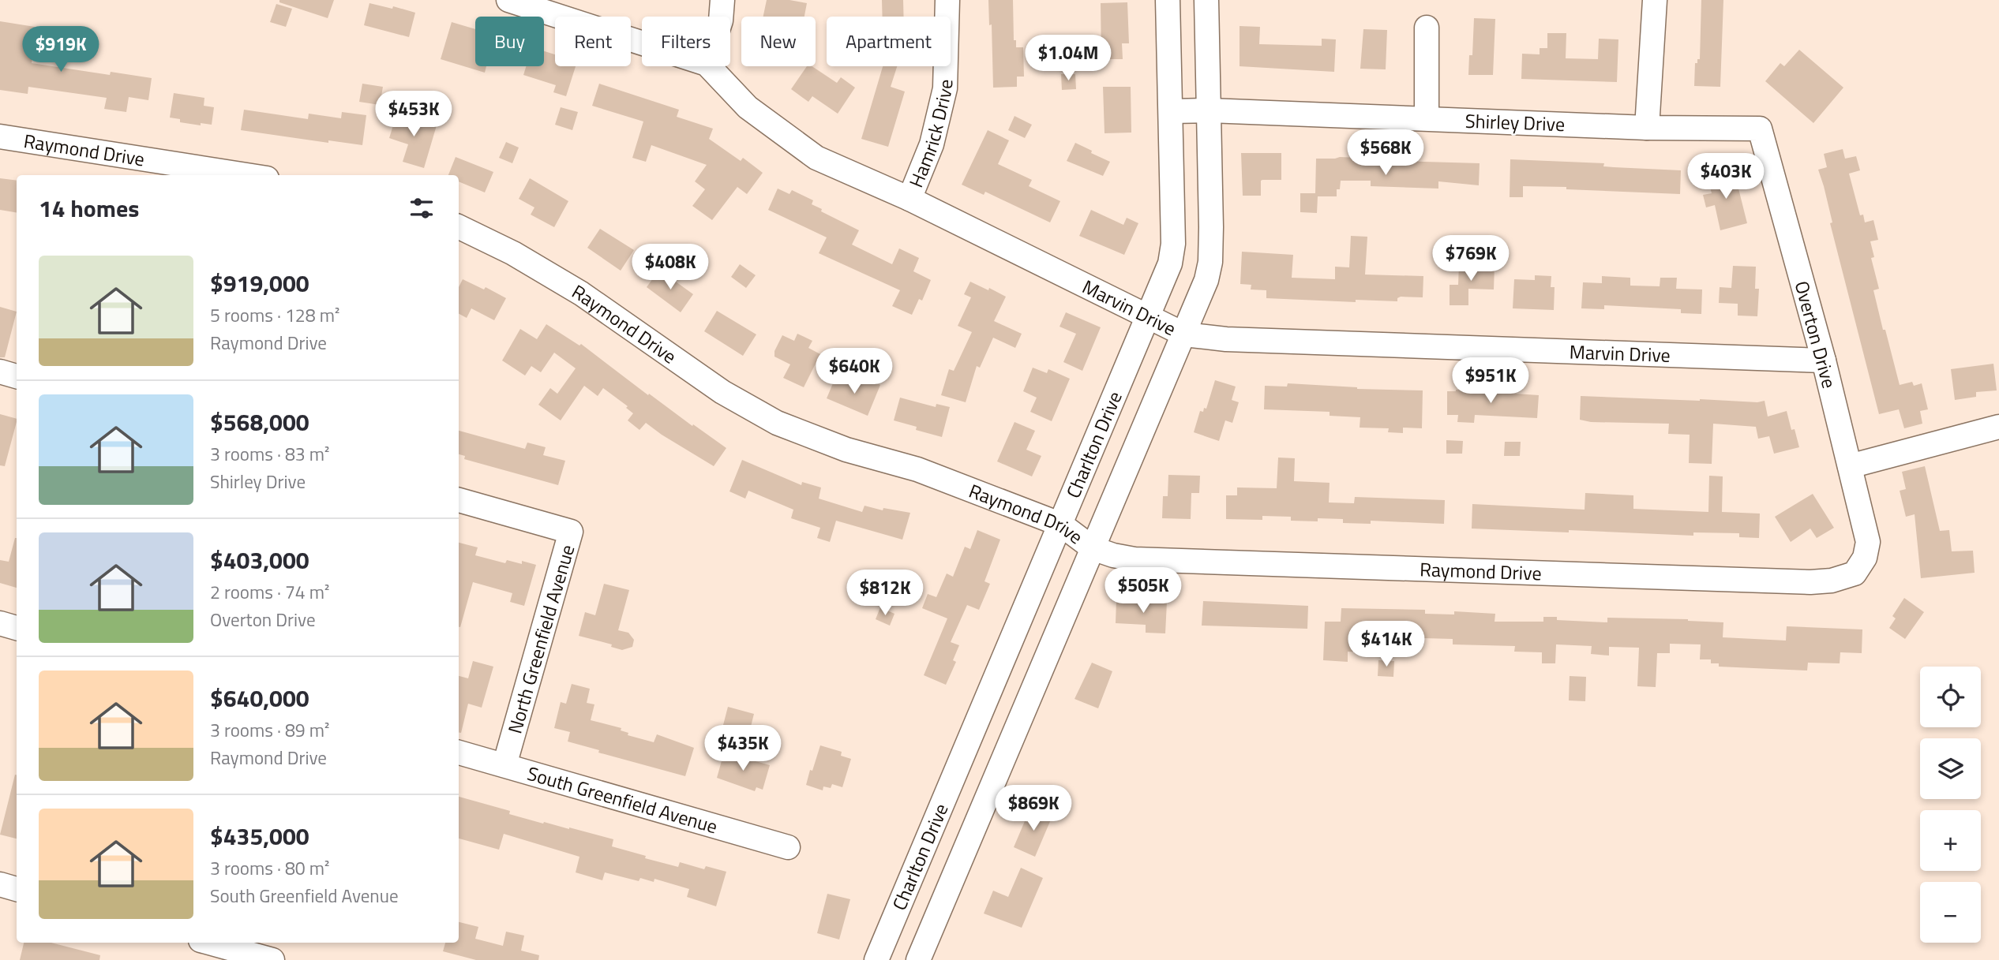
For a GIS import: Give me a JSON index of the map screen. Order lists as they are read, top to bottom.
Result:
{
  "streets": {
    "street": [
      "Shirley Drive",
      "Hamrick Drive",
      "Raymond Drive",
      "Marvin Drive",
      "Overton Drive",
      "Charlton Drive",
      "North Greenfield Avenue",
      "South Greenfield Avenue"
    ]
  },
  "crossings": [
    ["Shirley Drive", "Overton Drive"],
    ["Shirley Drive", "Charlton Drive"],
    ["Hamrick Drive", "Marvin Drive"],
    ["Raymond Drive", "Overton Drive"],
    ["Raymond Drive", "Charlton Drive"],
    ["Marvin Drive", "Overton Drive"],
    ["Marvin Drive", "Charlton Drive"],
    ["North Greenfield Avenue", "South Greenfield Avenue"]
  ],
  "page": {
    "chip": [
      "Buy",
      "Rent",
      "Filters",
      "New",
      "Apartment"
    ],
    "price": [
      "$919K",
      "$1.04M",
      "$453K",
      "$568K",
      "$403K",
      "$769K",
      "$408K",
      "$640K",
      "$951K",
      "$505K",
      "$812K",
      "$414K",
      "$435K",
      "$869K"
    ],
    "heading": "14 homes",
    "list": [
      {
        "name": "$919,000",
        "note": "5 rooms · 128 m² · Raymond Drive"
      },
      {
        "name": "$568,000",
        "note": "3 rooms · 83 m² · Shirley Drive"
      },
      {
        "name": "$403,000",
        "note": "2 rooms · 74 m² · Overton Drive"
      },
      {
        "name": "$640,000",
        "note": "3 rooms · 89 m² · Raymond Drive"
      },
      {
        "name": "$435,000",
        "note": "3 rooms · 80 m² · South Greenfield Avenue"
      }
    ],
    "map_buttons": ["+", "−"]
  }
}
